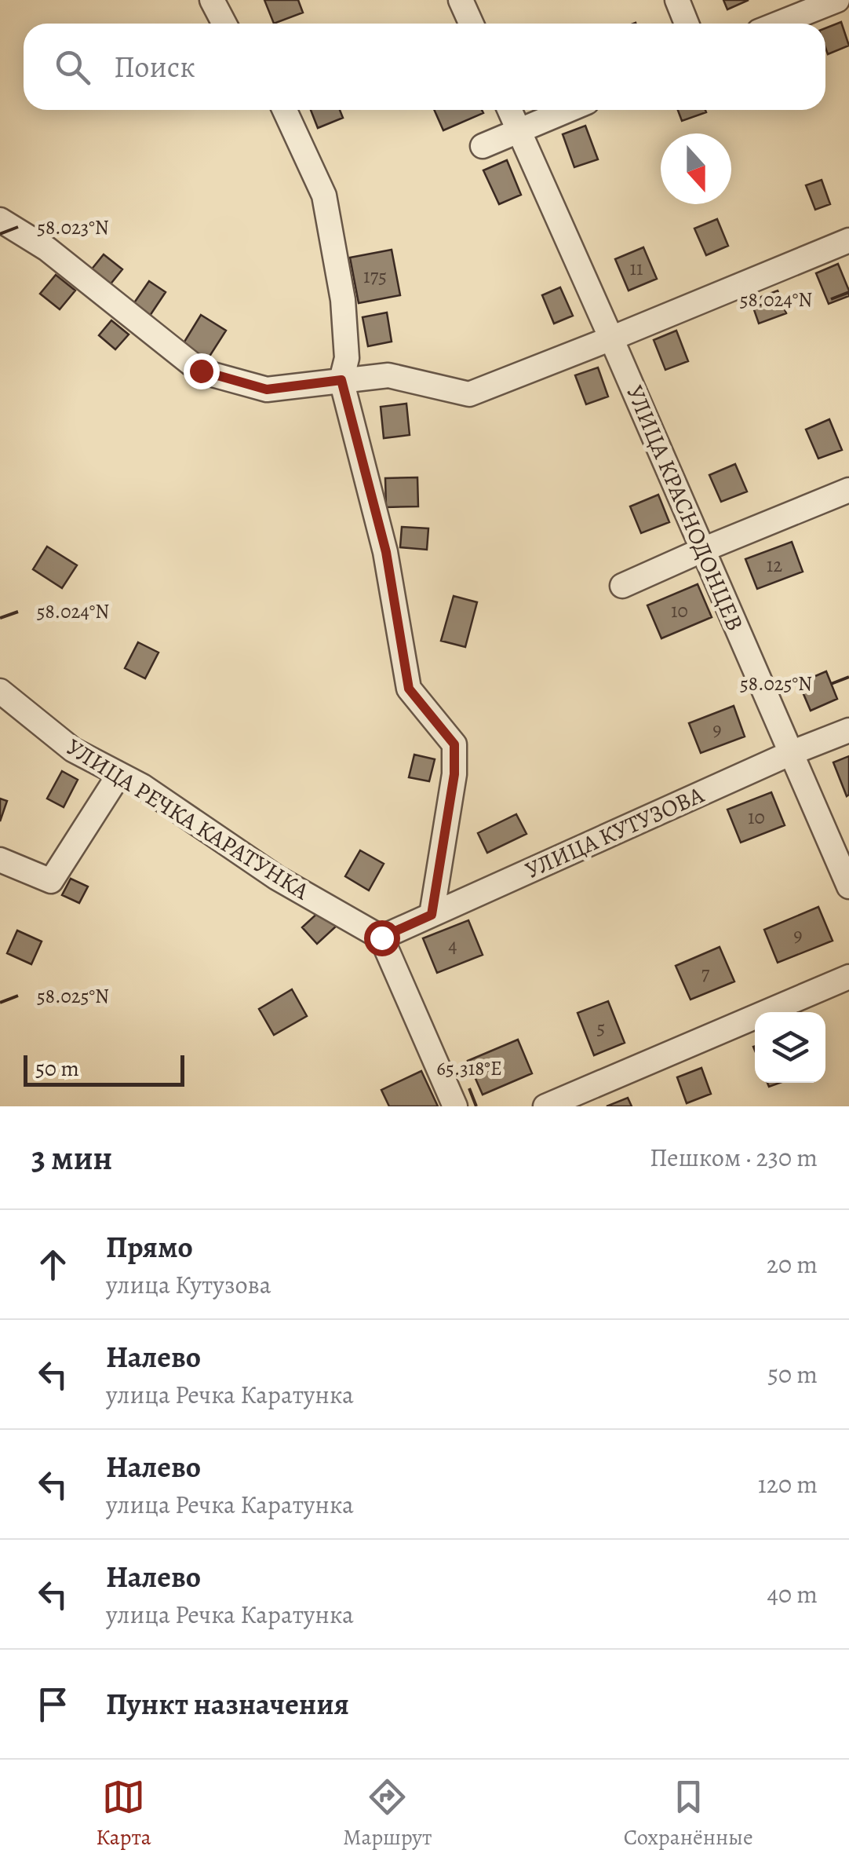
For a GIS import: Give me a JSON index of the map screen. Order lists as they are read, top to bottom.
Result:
{
  "streets": {
    "street": ["УЛИЦА КРАСНОДОНЦЕВ", "УЛИЦА РЕЧКА КАРАТУНКА", "УЛИЦА КУТУЗОВА"]
  },
  "crossings": [
    ["УЛИЦА КРАСНОДОНЦЕВ", "УЛИЦА КУТУЗОВА"],
    ["УЛИЦА РЕЧКА КАРАТУНКА", "УЛИЦА КУТУЗОВА"]
  ],
  "house_numbers": [
    "11",
    "175",
    "12",
    "10",
    "9",
    "10",
    "9",
    "4",
    "7",
    "5"
  ],
  "scale_bar": "50 m",
  "north": "bottom",
  "page": {
    "search": "Поиск",
    "scale": "50 m",
    "heading": ["3 мин", "Пешком · 230 m"],
    "list": [
      ["Прямо", "улица Кутузова", "20 m"],
      ["Налево", "улица Речка Каратунка", "50 m"],
      ["Налево", "улица Речка Каратунка", "120 m"],
      ["Налево", "улица Речка Каратунка", "40 m"],
      "Пункт назначения"
    ],
    "nav": ["Карта", "Маршрут", "Сохранённые"]
  },
  "coordinates": [
    "58.023°N",
    "58.024°N",
    "58.025°N",
    "65.318°E"
  ]
}
